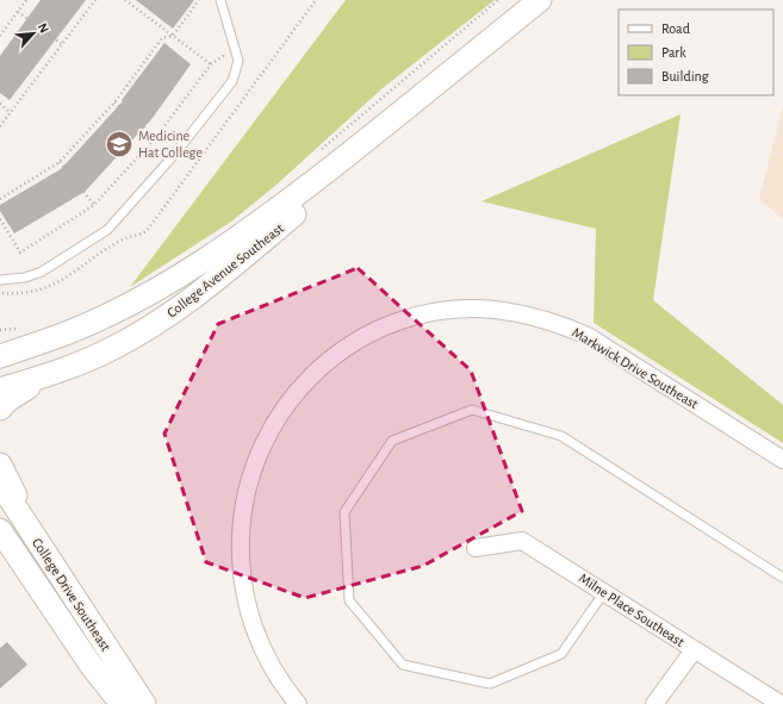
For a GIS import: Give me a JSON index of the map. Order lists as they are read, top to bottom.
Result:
{
  "streets": {
    "street": [
      "College Avenue Southeast",
      "Markwick Drive Southeast",
      "College Drive Southeast",
      "Milne Place Southeast"
    ]
  },
  "places": {
    "school or university": ["Medicine Hat College"]
  },
  "legend": ["Road", "Park", "Building"],
  "north": "top right"
}
